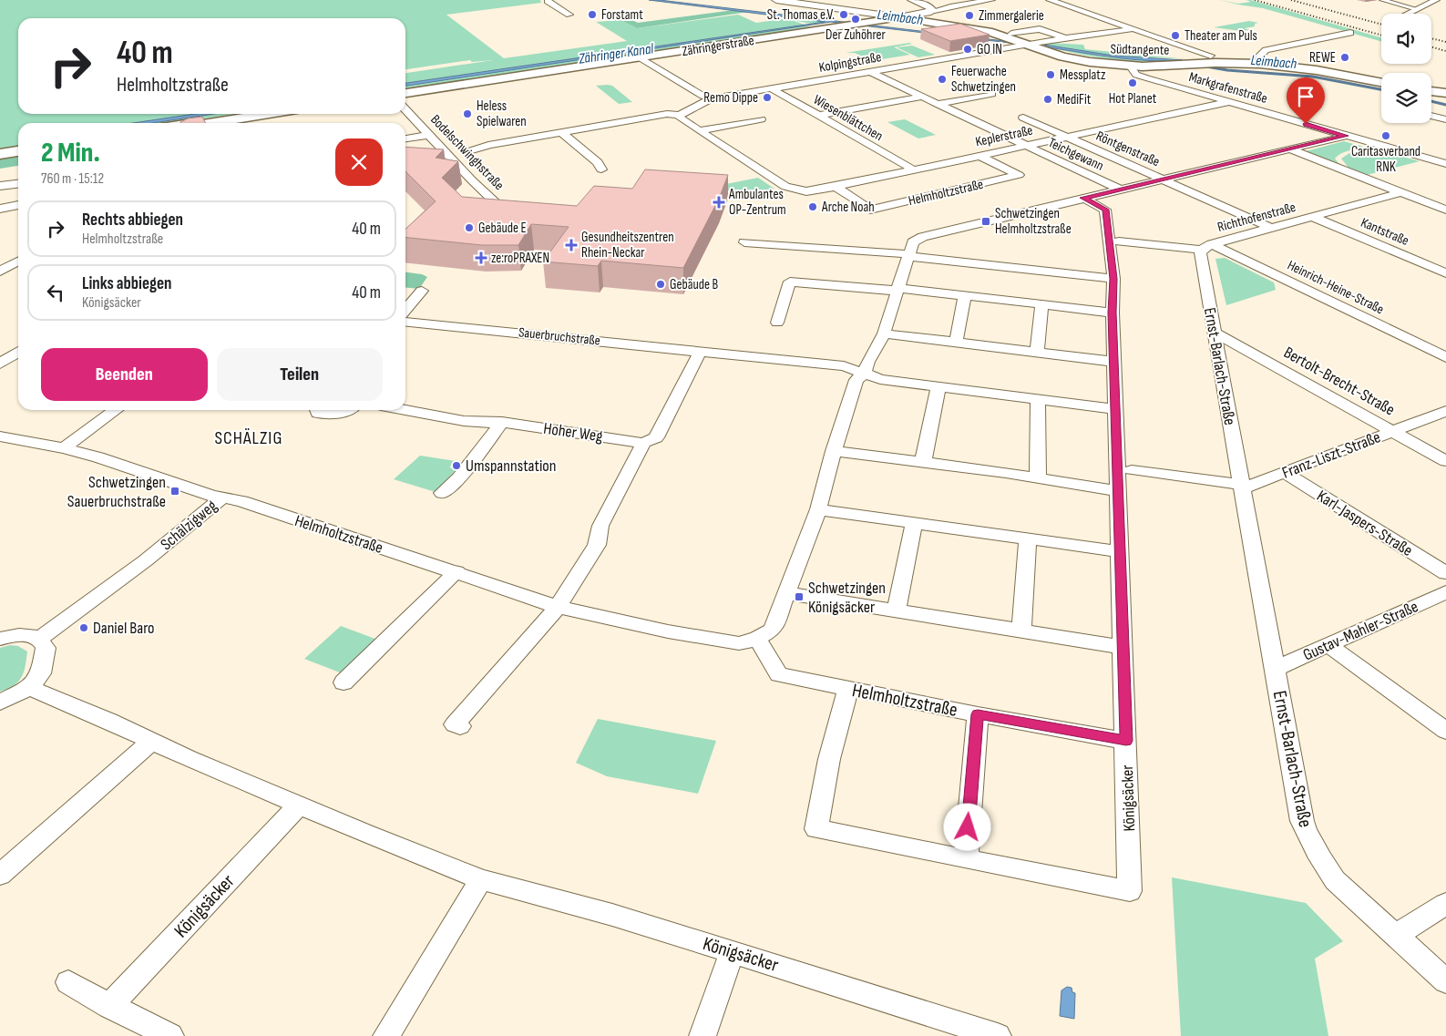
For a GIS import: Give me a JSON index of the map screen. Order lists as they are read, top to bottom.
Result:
{
  "streets": {
    "main road": ["Zähringerstraße", "Südtangente"],
    "street": [
      "Kolpingstraße",
      "Markgrafenstraße",
      "Wiesenblättchen",
      "Keplerstraße",
      "Röntgenstraße",
      "Bodelschwinghstraße",
      "Teichgewann",
      "Helmholtzstraße",
      "Richthofenstraße",
      "Kantstraße",
      "Heinrich-Heine-Straße",
      "Sauerbruchstraße",
      "Ernst-Barlach-Straße",
      "Bertolt-Brecht-Straße",
      "Hoher Weg",
      "Franz-Liszt-Straße",
      "Karl-Jaspers-Straße",
      "Schälzigweg",
      "Gustav-Mahler-Straße",
      "Königsäcker"
    ]
  },
  "crossings": [
    ["Zähringerstraße", "Südtangente"],
    ["Südtangente", "Kolpingstraße"],
    ["Südtangente", "Markgrafenstraße"],
    ["Kolpingstraße", "Wiesenblättchen"],
    ["Kolpingstraße", "Bodelschwinghstraße"],
    ["Kolpingstraße", "Teichgewann"],
    ["Markgrafenstraße", "Keplerstraße"],
    ["Markgrafenstraße", "Helmholtzstraße"],
    ["Wiesenblättchen", "Keplerstraße"],
    ["Keplerstraße", "Röntgenstraße"],
    ["Keplerstraße", "Teichgewann"],
    ["Keplerstraße", "Helmholtzstraße"],
    ["Röntgenstraße", "Helmholtzstraße"],
    ["Röntgenstraße", "Richthofenstraße"],
    ["Teichgewann", "Helmholtzstraße"],
    ["Helmholtzstraße", "Schälzigweg"],
    ["Helmholtzstraße", "Königsäcker"],
    ["Richthofenstraße", "Kantstraße"],
    ["Richthofenstraße", "Heinrich-Heine-Straße"],
    ["Richthofenstraße", "Ernst-Barlach-Straße"],
    ["Heinrich-Heine-Straße", "Ernst-Barlach-Straße"],
    ["Ernst-Barlach-Straße", "Bertolt-Brecht-Straße"],
    ["Ernst-Barlach-Straße", "Franz-Liszt-Straße"],
    ["Ernst-Barlach-Straße", "Gustav-Mahler-Straße"],
    ["Bertolt-Brecht-Straße", "Franz-Liszt-Straße"],
    ["Franz-Liszt-Straße", "Karl-Jaspers-Straße"]
  ],
  "districts": ["SCHÄLZIG"],
  "water": ["Leimbach", "Zähringer Kanal"],
  "places": {
    "other": [
      "Forstamt",
      "St. Thomas e.V.",
      "Zimmergalerie",
      "Der Zuhöhrer",
      "Theater am Puls",
      "GO IN",
      "REWE",
      "Messplatz",
      "Feuerwache Schwetzingen",
      "Hot Planet",
      "Remo Dippe",
      "MediFit",
      "Heless Spielwaren",
      "Caritasverband RNK",
      "Arche Noah",
      "Gebäude E",
      "Gebäude B",
      "Umspannstation",
      "Daniel Baro"
    ],
    "health": ["Ambulantes OP-Zentrum", "Gesundheitszentren Rhein-Neckar", "ze:roPRAXEN"],
    "transit": ["Schwetzingen Helmholtzstraße", "Schwetzingen Sauerbruchstraße", "Schwetzingen Königsäcker"]
  },
  "page": {
    "turn": ["40 m", "Helmholtzstraße"],
    "heading": ["2 Min.", "760 m · 15:12"],
    "list": [
      {
        "name": "Rechts abbiegen",
        "note": "Helmholtzstraße",
        "value": "40 m"
      },
      {
        "name": "Links abbiegen",
        "note": "Königsäcker",
        "value": "40 m"
      }
    ],
    "buttons": ["Beenden", "Teilen"]
  }
}
